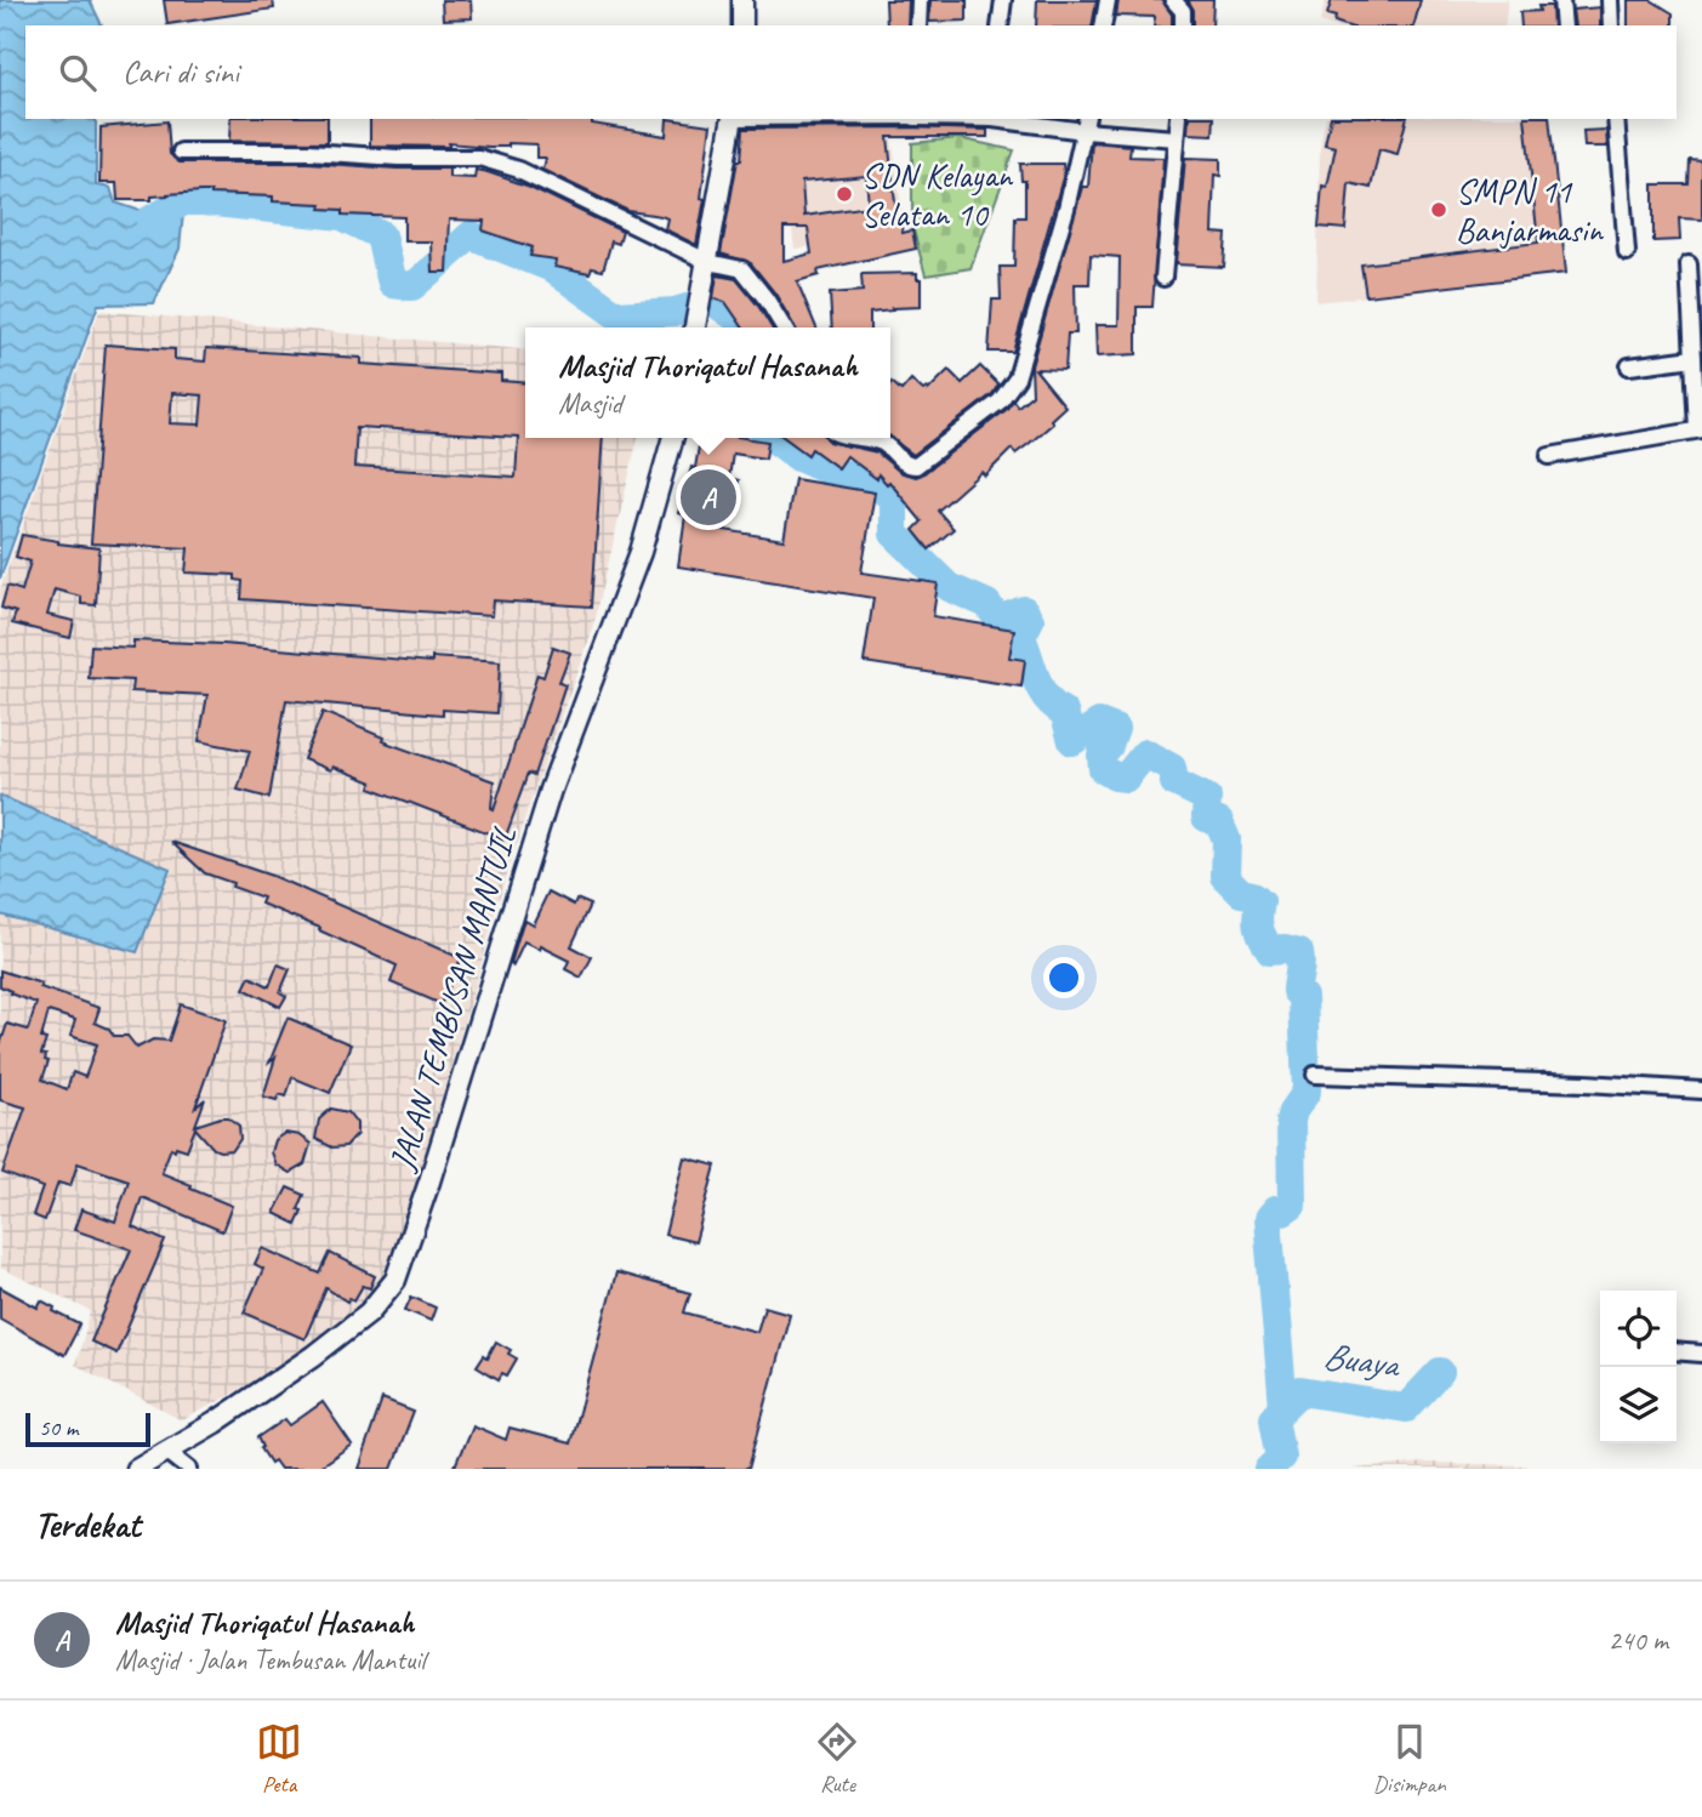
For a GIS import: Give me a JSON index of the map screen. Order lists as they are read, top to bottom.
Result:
{
  "streets": {
    "street": ["JALAN TEMBUSAN MANTUIL"]
  },
  "water": ["Buaya"],
  "places": ["SDN Kelayan Selatan 10", "SMPN 11 Banjarmasin"],
  "scale_bar": "50 m",
  "page": {
    "search": "Cari di sini",
    "popup": ["Masjid Thoriqatul Hasanah", "Masjid"],
    "pins": "A",
    "scale": "50 m",
    "heading": "Terdekat",
    "list": [
      {
        "mark": "A",
        "name": "Masjid Thoriqatul Hasanah",
        "note": "Masjid · Jalan Tembusan Mantuil",
        "value": "240 m"
      }
    ],
    "nav": ["Peta", "Rute", "Disimpan"]
  }
}
